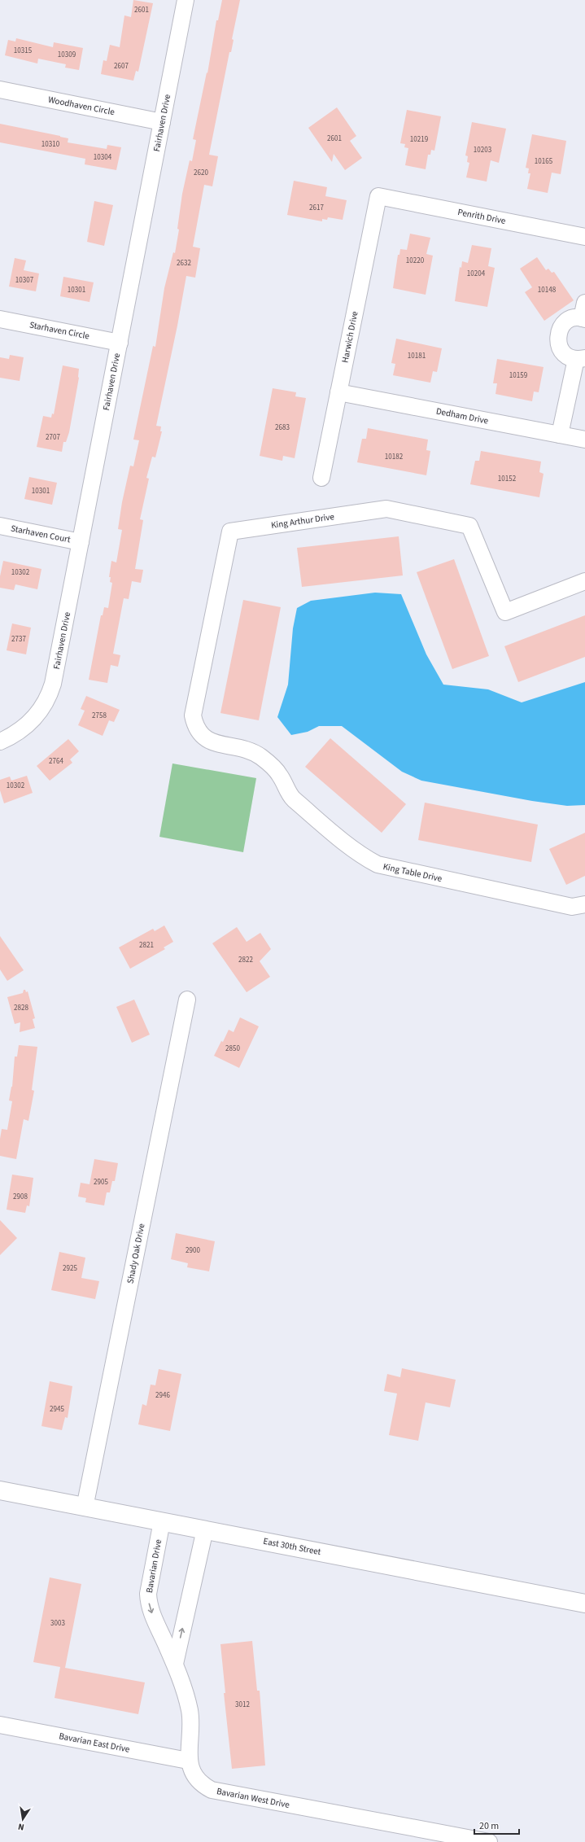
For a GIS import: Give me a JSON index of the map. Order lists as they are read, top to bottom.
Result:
{
  "streets": {
    "main road": ["East 30th Street"],
    "street": [
      "Woodhaven Circle",
      "Fairhaven Drive",
      "Penrith Drive",
      "Starhaven Circle",
      "Harwich Drive",
      "Dedham Drive",
      "King Arthur Drive",
      "Starhaven Court",
      "King Table Drive",
      "Shady Oak Drive",
      "Bavarian Drive",
      "Bavarian East Drive",
      "Bavarian West Drive"
    ]
  },
  "crossings": [
    ["Woodhaven Circle", "Fairhaven Drive"],
    ["Fairhaven Drive", "Starhaven Circle"],
    ["Fairhaven Drive", "Starhaven Court"],
    ["Penrith Drive", "Harwich Drive"],
    ["Harwich Drive", "Dedham Drive"],
    ["King Arthur Drive", "King Table Drive"],
    ["Shady Oak Drive", "East 30th Street"],
    ["East 30th Street", "Bavarian Drive"],
    ["Bavarian East Drive", "Bavarian West Drive"]
  ],
  "house_numbers": [
    "2601",
    "10315",
    "10309",
    "2607",
    "2601",
    "10219",
    "10310",
    "10203",
    "10304",
    "10165",
    "2620",
    "2617",
    "10220",
    "2632",
    "10204",
    "10307",
    "10301",
    "10148",
    "10181",
    "10159",
    "2683",
    "2707",
    "10182",
    "10152",
    "10301",
    "10302",
    "2737",
    "2758",
    "2764",
    "10302",
    "2821",
    "2822",
    "2828",
    "2850",
    "2905",
    "2908",
    "2900",
    "2925",
    "2946",
    "2945",
    "3003",
    "3012"
  ],
  "scale_bar": "20 m",
  "north": "bottom"
}
